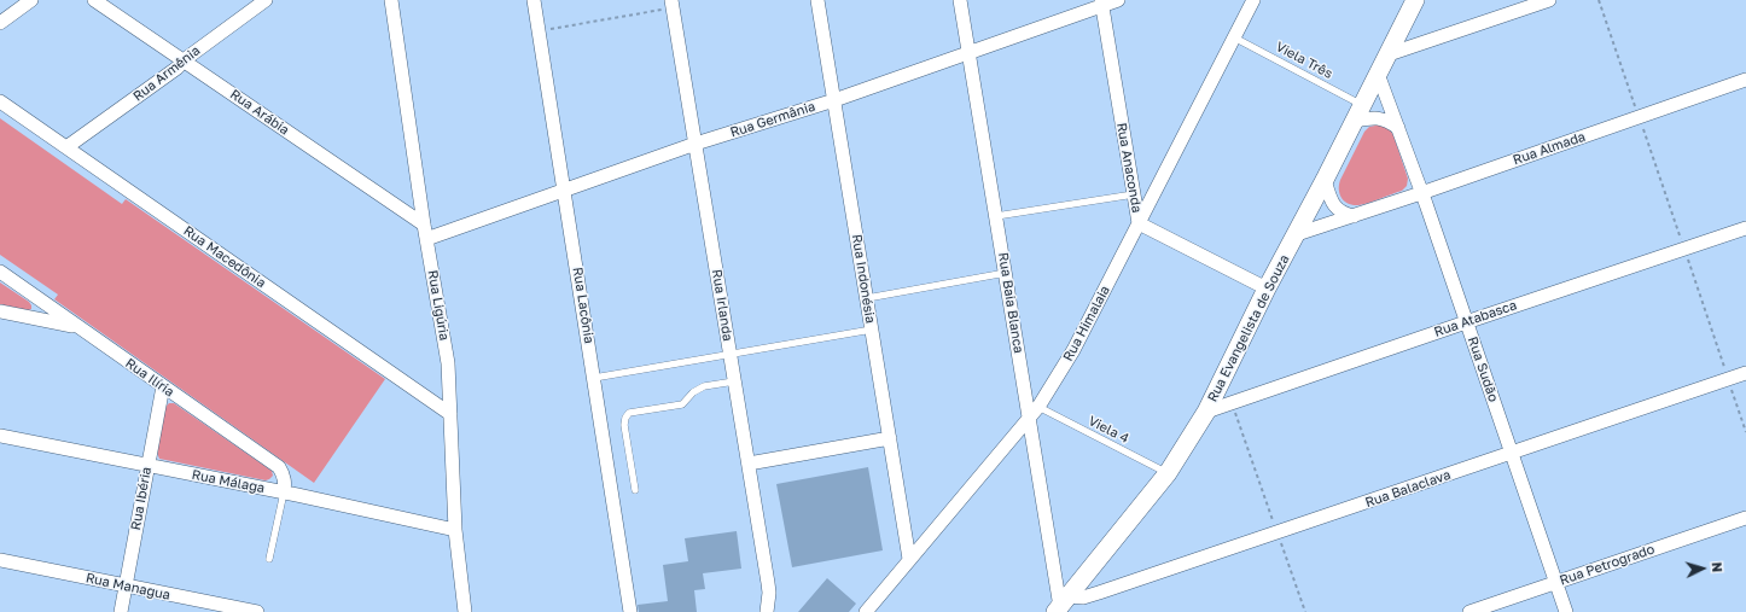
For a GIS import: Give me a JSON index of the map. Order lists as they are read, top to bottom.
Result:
{
  "streets": {
    "main road": ["Rua Evangelista de Souza"],
    "street": [
      "Rua Armênia",
      "Rua Arábia",
      "Rua Germânia",
      "Rua Almada",
      "Rua Anaconda",
      "Rua Macedônia",
      "Rua Indonésia",
      "Rua Baia Blanca",
      "Rua Ligúria",
      "Rua Lacônia",
      "Rua Irlanda",
      "Rua Atabasca",
      "Rua Himalaia",
      "Rua Sudão",
      "Rua Ilíria",
      "Rua Málaga",
      "Rua Balaclava",
      "Rua Ibéria",
      "Rua Petrogrado",
      "Rua Managua"
    ],
    "lane": ["Viela Três", "Viela 4"]
  },
  "crossings": [
    ["Viela Três", "Rua Himalaia"],
    ["Viela Três", "Rua Evangelista de Souza"],
    ["Rua Armênia", "Rua Arábia"],
    ["Rua Armênia", "Rua Macedônia"],
    ["Rua Arábia", "Rua Ligúria"],
    ["Rua Germânia", "Rua Anaconda"],
    ["Rua Germânia", "Rua Indonésia"],
    ["Rua Germânia", "Rua Baia Blanca"],
    ["Rua Germânia", "Rua Ligúria"],
    ["Rua Germânia", "Rua Lacônia"],
    ["Rua Germânia", "Rua Irlanda"],
    ["Rua Almada", "Rua Evangelista de Souza"],
    ["Rua Almada", "Rua Sudão"],
    ["Rua Anaconda", "Rua Himalaia"],
    ["Rua Anaconda", "Rua Evangelista de Souza"],
    ["Rua Macedônia", "Rua Ligúria"],
    ["Rua Indonésia", "Rua Himalaia"],
    ["Rua Baia Blanca", "Rua Himalaia"],
    ["Rua Baia Blanca", "Rua Evangelista de Souza"],
    ["Rua Baia Blanca", "Rua Balaclava"],
    ["Rua Ligúria", "Rua Málaga"],
    ["Rua Atabasca", "Rua Evangelista de Souza"],
    ["Rua Atabasca", "Rua Sudão"],
    ["Rua Himalaia", "Viela 4"],
    ["Rua Evangelista de Souza", "Rua Sudão"],
    ["Rua Evangelista de Souza", "Viela 4"],
    ["Rua Evangelista de Souza", "Rua Balaclava"],
    ["Rua Sudão", "Rua Balaclava"],
    ["Rua Sudão", "Rua Petrogrado"],
    ["Rua Ilíria", "Rua Málaga"],
    ["Rua Ilíria", "Rua Ibéria"],
    ["Rua Málaga", "Rua Ibéria"],
    ["Rua Ibéria", "Rua Managua"]
  ],
  "north": "right"
}
